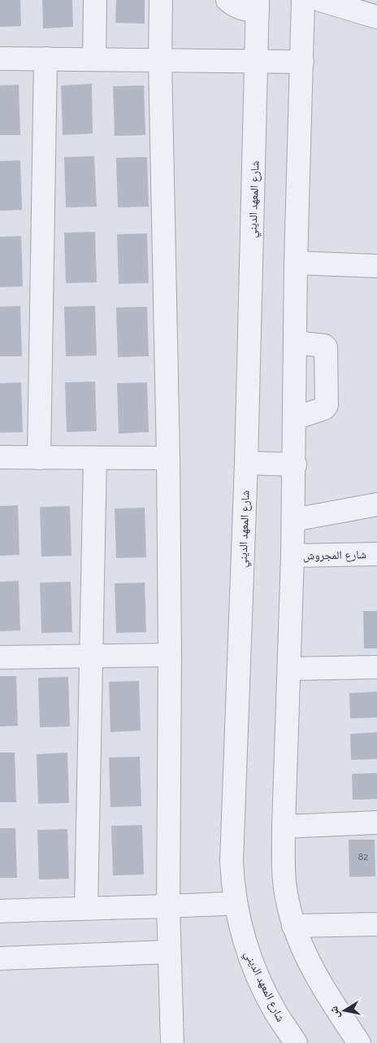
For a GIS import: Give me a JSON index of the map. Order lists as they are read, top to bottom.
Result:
{
  "streets": {
    "street": ["شارع المعهد الديني", "شارع المجروش"]
  },
  "house_numbers": ["82"],
  "north": "left"
}
